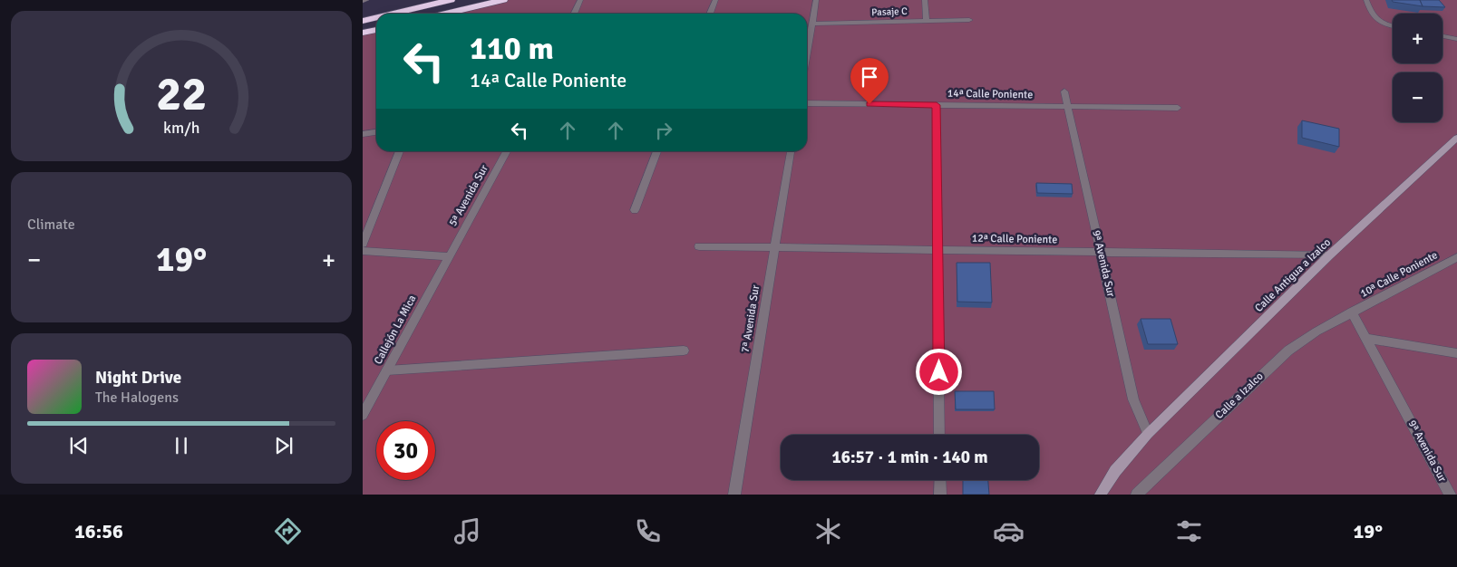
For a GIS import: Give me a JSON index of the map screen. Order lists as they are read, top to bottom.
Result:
{
  "streets": {
    "street": [
      "Pasaje C",
      "14ª Calle Poniente",
      "5ª Avenida Sur",
      "12ª Calle Poniente",
      "9ª Avenida Sur",
      "10ª Calle Poniente",
      "Calle Antigua a Izalco",
      "7ª Avenida Sur",
      "Callejón La Mica",
      "Calle a Izalco"
    ]
  },
  "crossings": [
    ["14ª Calle Poniente", "9ª Avenida Sur"],
    ["5ª Avenida Sur", "Callejón La Mica"],
    ["12ª Calle Poniente", "9ª Avenida Sur"],
    ["12ª Calle Poniente", "Calle Antigua a Izalco"],
    ["12ª Calle Poniente", "7ª Avenida Sur"],
    ["9ª Avenida Sur", "10ª Calle Poniente"],
    ["9ª Avenida Sur", "Calle Antigua a Izalco"],
    ["9ª Avenida Sur", "Calle a Izalco"],
    ["10ª Calle Poniente", "Calle a Izalco"]
  ],
  "page": {
    "map_buttons": ["+", "−"],
    "turn": ["110 m", "14ª Calle Poniente"],
    "tile": "Climate",
    "heat": ["−", "19°", "+"],
    "song": ["Night Drive", "The Halogens"],
    "limit": "30",
    "trip": "16:57 · 1 min · 140 m",
    "tabs": ["16:56", "19°"],
    "gauge": ["22", "km/h"]
  }
}
